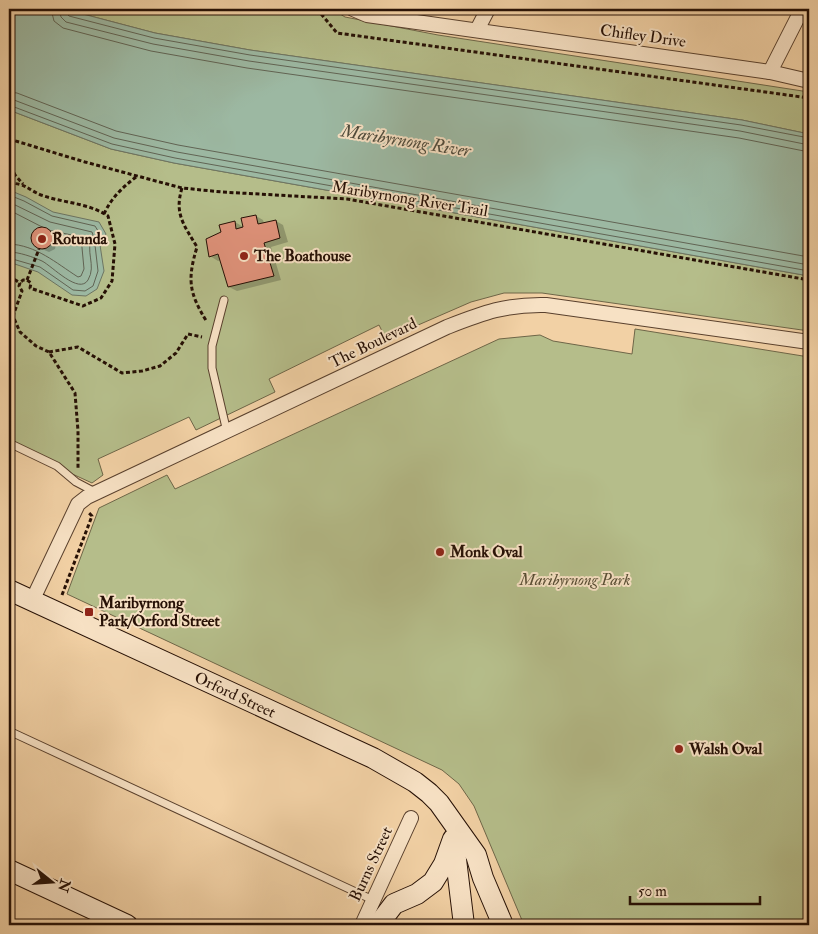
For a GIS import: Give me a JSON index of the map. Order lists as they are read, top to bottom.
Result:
{
  "streets": {
    "main road": ["Orford Street"],
    "street": ["Chifley Drive", "The Boulevard", "Burns Street"],
    "path": ["Maribyrnong River Trail"]
  },
  "water": ["Maribyrnong River"],
  "parks": ["Maribyrnong Park"],
  "places": {
    "other": [
      "Rotunda",
      "The Boathouse",
      "Monk Oval",
      "Walsh Oval"
    ],
    "transit": ["Maribyrnong Park/Orford Street"]
  },
  "scale_bar": "50 m",
  "north": "right"
}
